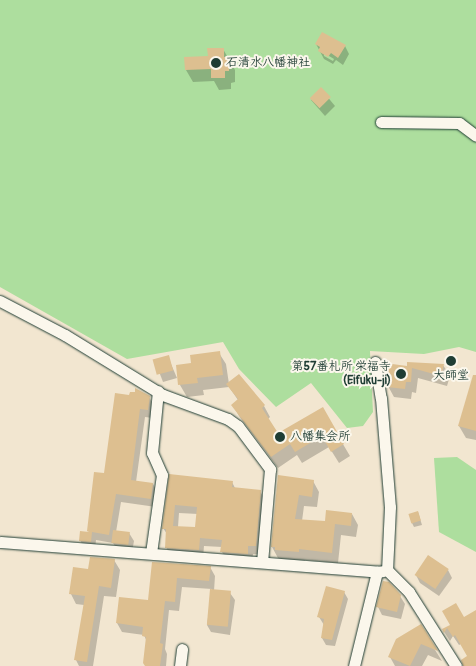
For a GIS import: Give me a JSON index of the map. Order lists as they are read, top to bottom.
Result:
{
  "places": [
    "石清水八幡神社",
    "大師堂",
    "第57番札所 栄福寺 (Eifuku-ji)",
    "八幡集会所"
  ]
}
